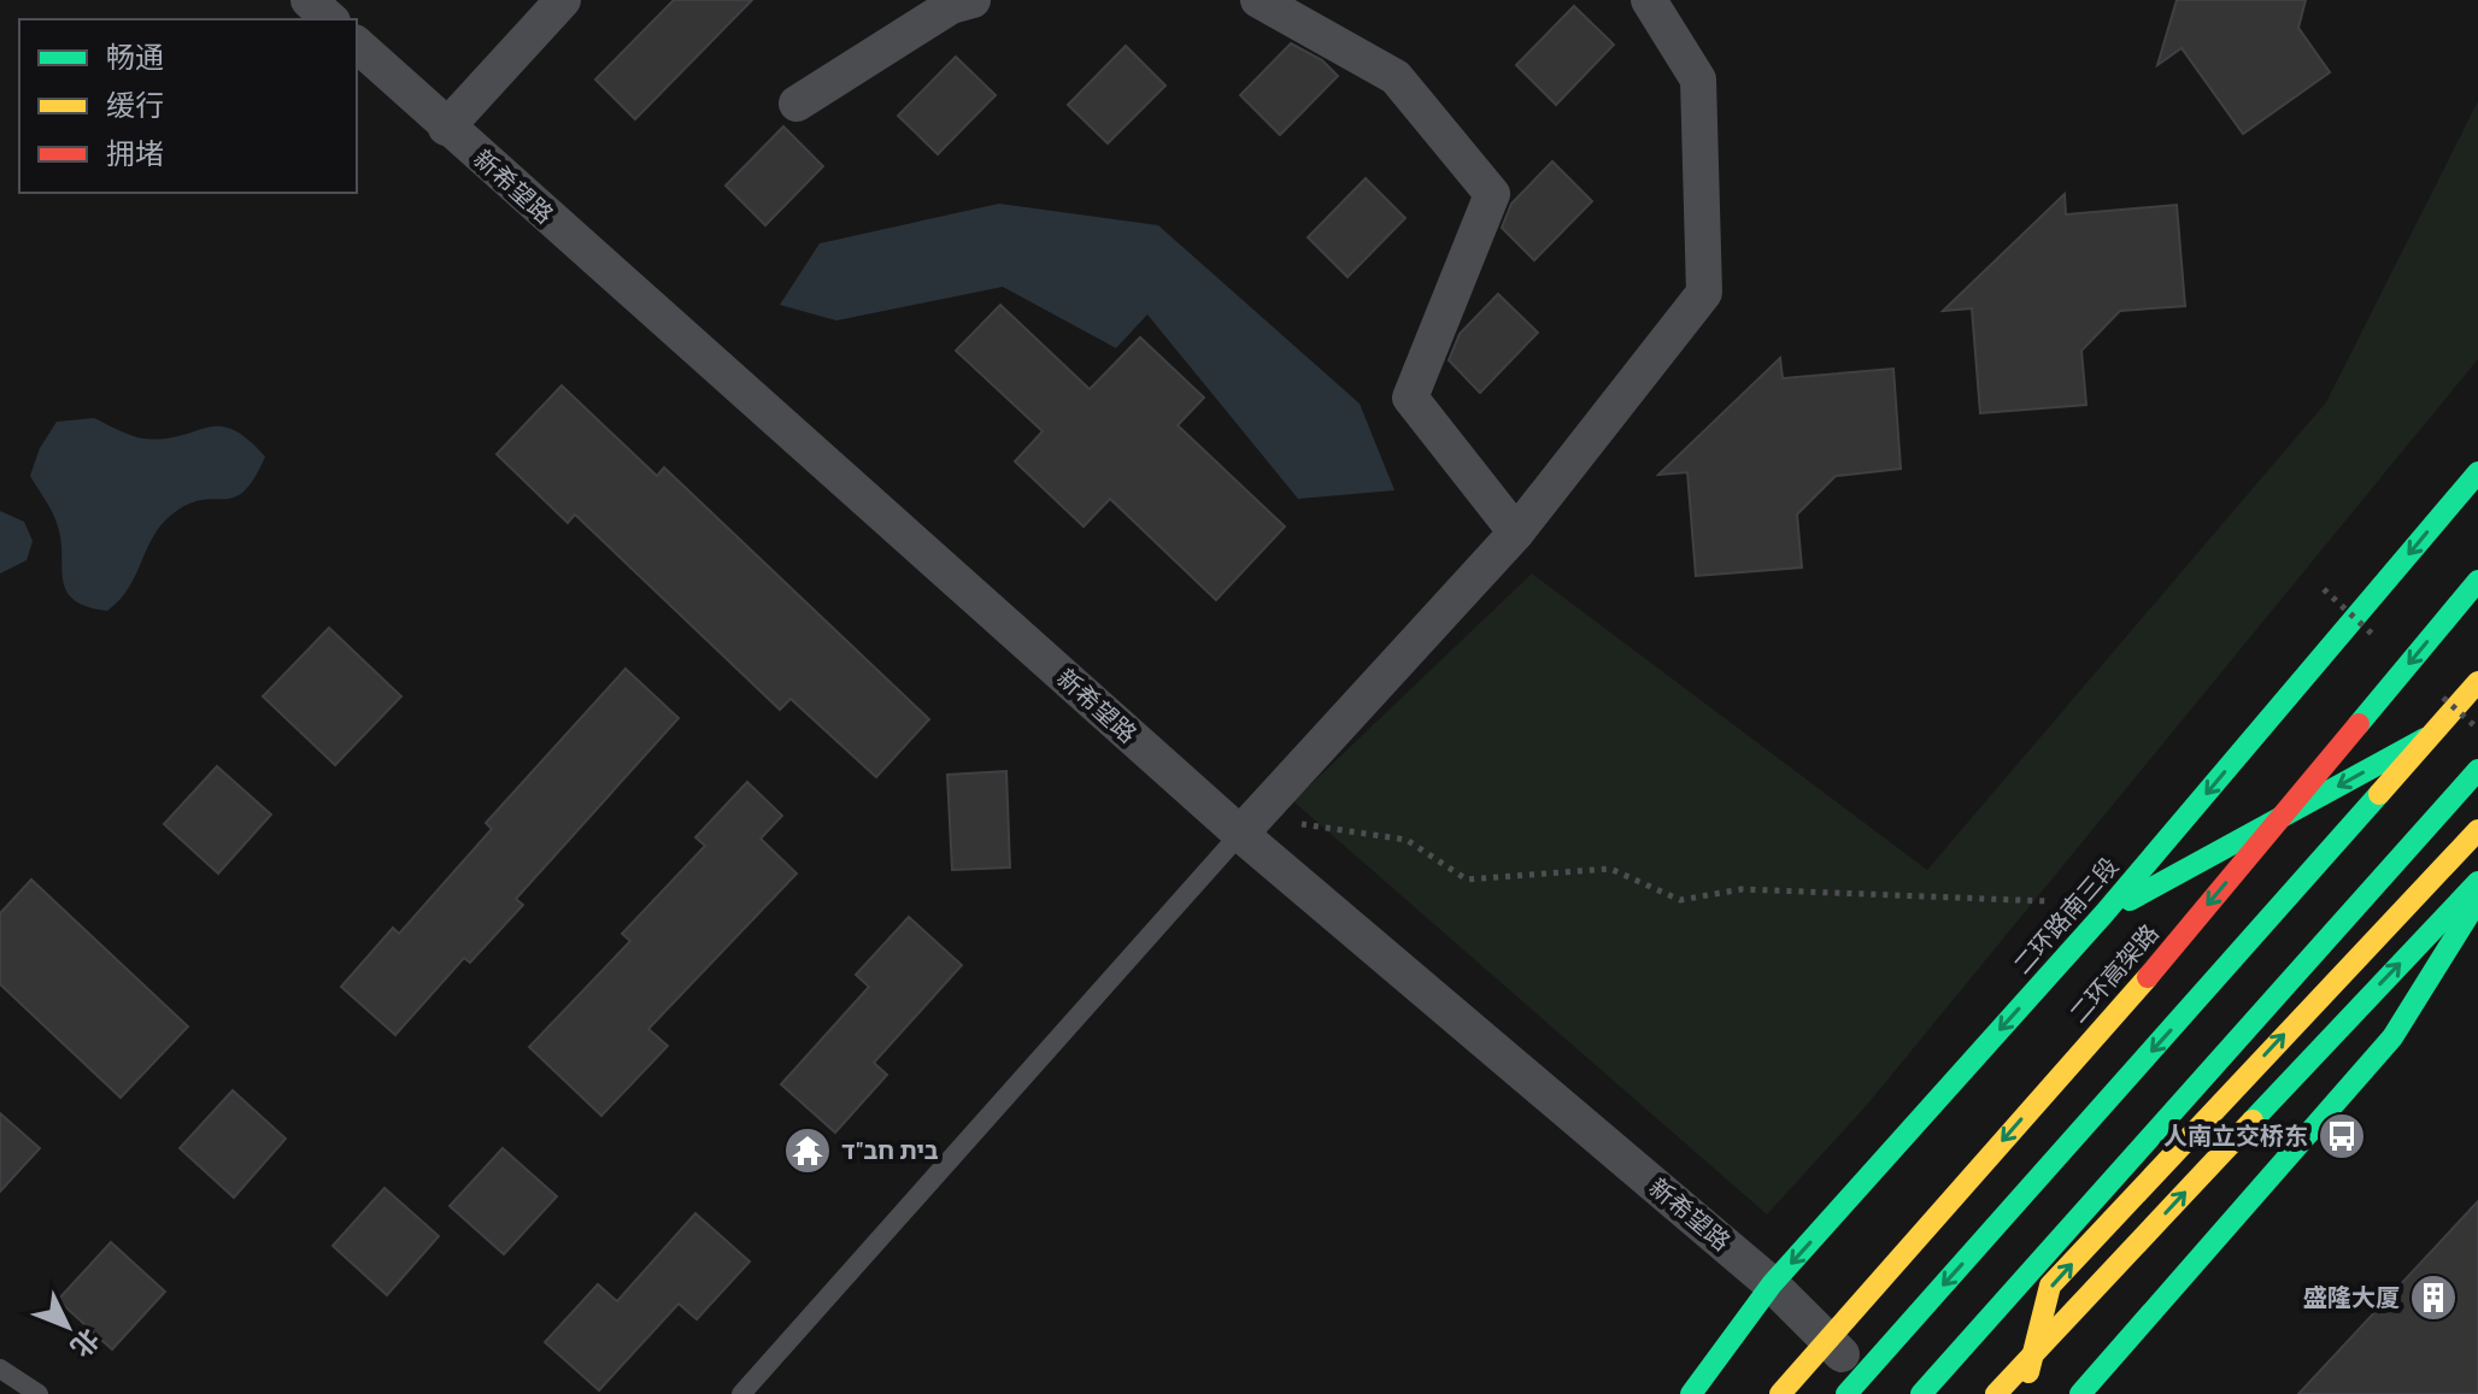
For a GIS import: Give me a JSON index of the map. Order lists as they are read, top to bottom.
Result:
{
  "streets": {
    "main road": ["二环路南三段", "二环高架路"],
    "street": ["新希望路"]
  },
  "crossings": [
    ["新希望路", "二环路南三段"]
  ],
  "places": {
    "bus stop": ["人南立交桥东"],
    "temple": ["בית חב\"ד"],
    "building": ["盛隆大厦"]
  },
  "legend": ["畅通", "缓行", "拥堵"],
  "north": "bottom right"
}
